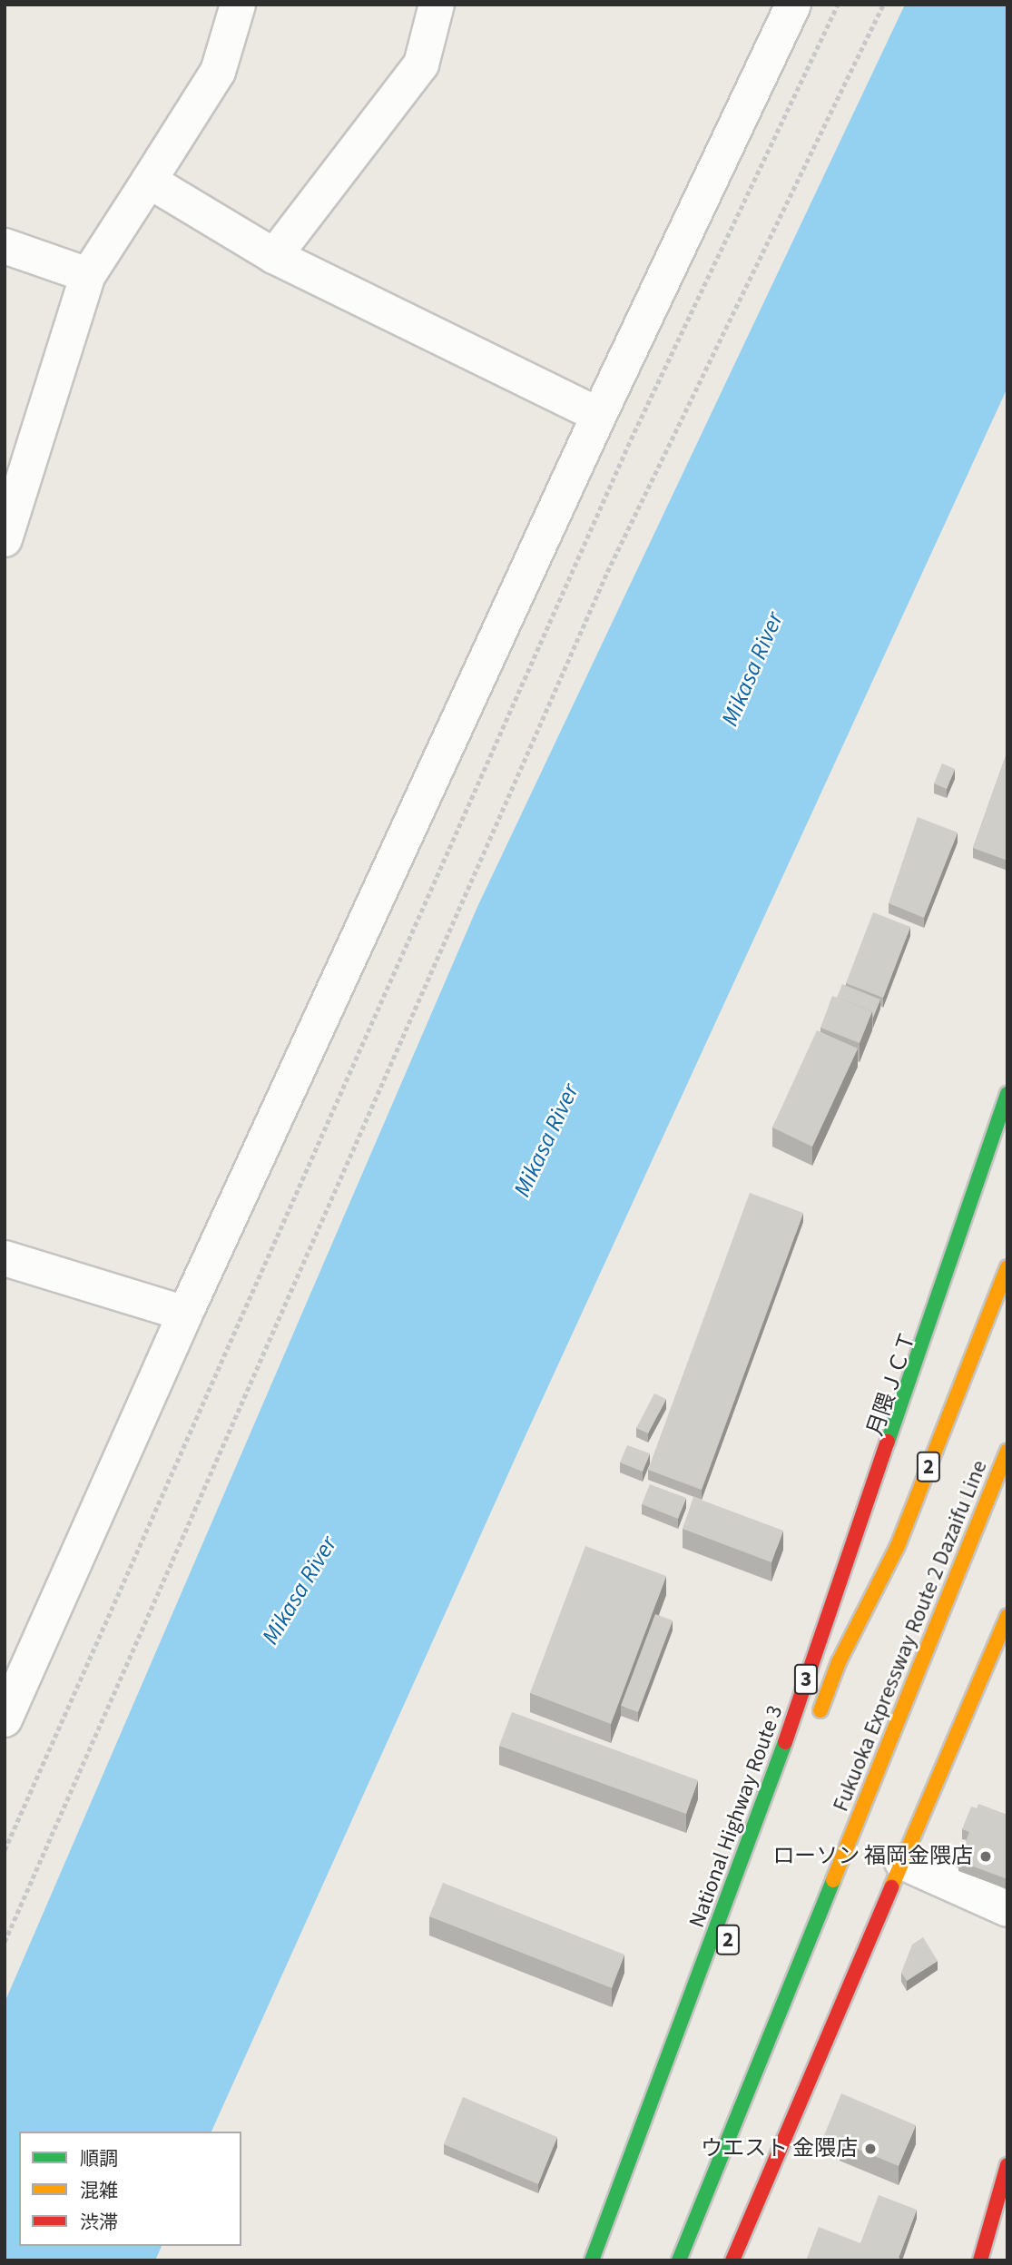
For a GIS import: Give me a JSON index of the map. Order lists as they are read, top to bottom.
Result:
{
  "streets": {
    "main road": [
      "月隈ＪＣＴ",
      "2",
      "Fukuoka Expressway Route 2 Dazaifu Line",
      "3",
      "National Highway Route 3"
    ]
  },
  "crossings": [
    ["月隈ＪＣＴ", "Fukuoka Expressway Route 2 Dazaifu Line"],
    ["2", "National Highway Route 3"]
  ],
  "water": ["Mikasa River"],
  "places": ["ローソン 福岡金隈店", "ウエスト 金隈店"],
  "legend": ["順調", "混雑", "渋滞"]
}
